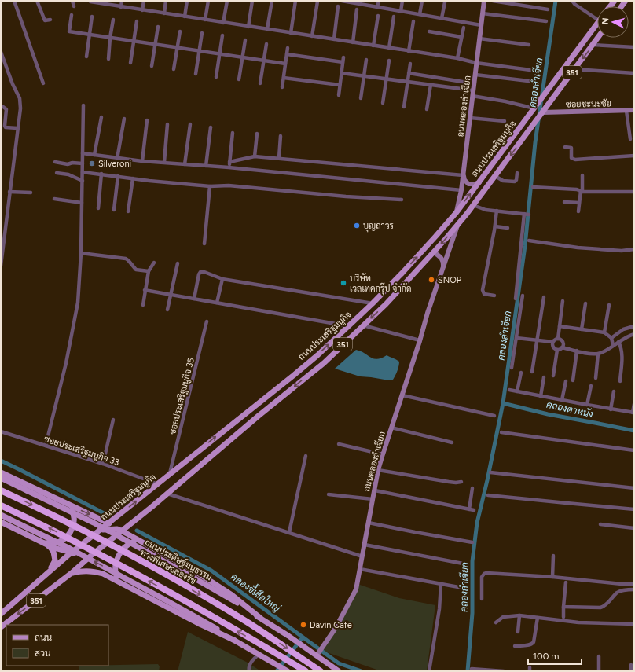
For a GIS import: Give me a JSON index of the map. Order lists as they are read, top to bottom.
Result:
{
  "streets": {
    "highway": ["ทางพิเศษฉลองรัช"],
    "main road": ["351", "ถนนประเสริฐมนูกิจ", "ถนนประดิษฐ์มนูธรรม"],
    "street": [
      "ซอยชะนะชัย",
      "ถนนคลองลำเจียก",
      "ซอยประเสริฐมนูกิจ 35",
      "ซอยประเสริฐมนูกิจ 33"
    ]
  },
  "crossings": [
    ["ซอยชะนะชัย", "ถนนประเสริฐมนูกิจ"],
    ["ถนนคลองลำเจียก", "ถนนประเสริฐมนูกิจ"],
    ["ถนนคลองลำเจียก", "ถนนประดิษฐ์มนูธรรม"],
    ["ถนนประเสริฐมนูกิจ", "ซอยประเสริฐมนูกิจ 35"],
    ["ถนนประเสริฐมนูกิจ", "ซอยประเสริฐมนูกิจ 33"]
  ],
  "water": ["คลองลำเจียก", "คลองตาหนัง", "คลองขี้เสือใหญ่"],
  "places": [
    "Silveroni",
    "บุญถาวร",
    "SNOP",
    "บริษัท เวลเทคกรุ๊ป จำกัด",
    "Davin Cafe"
  ],
  "legend": ["ถนน", "สวน"],
  "scale_bar": "100 m",
  "north": "left"
}
